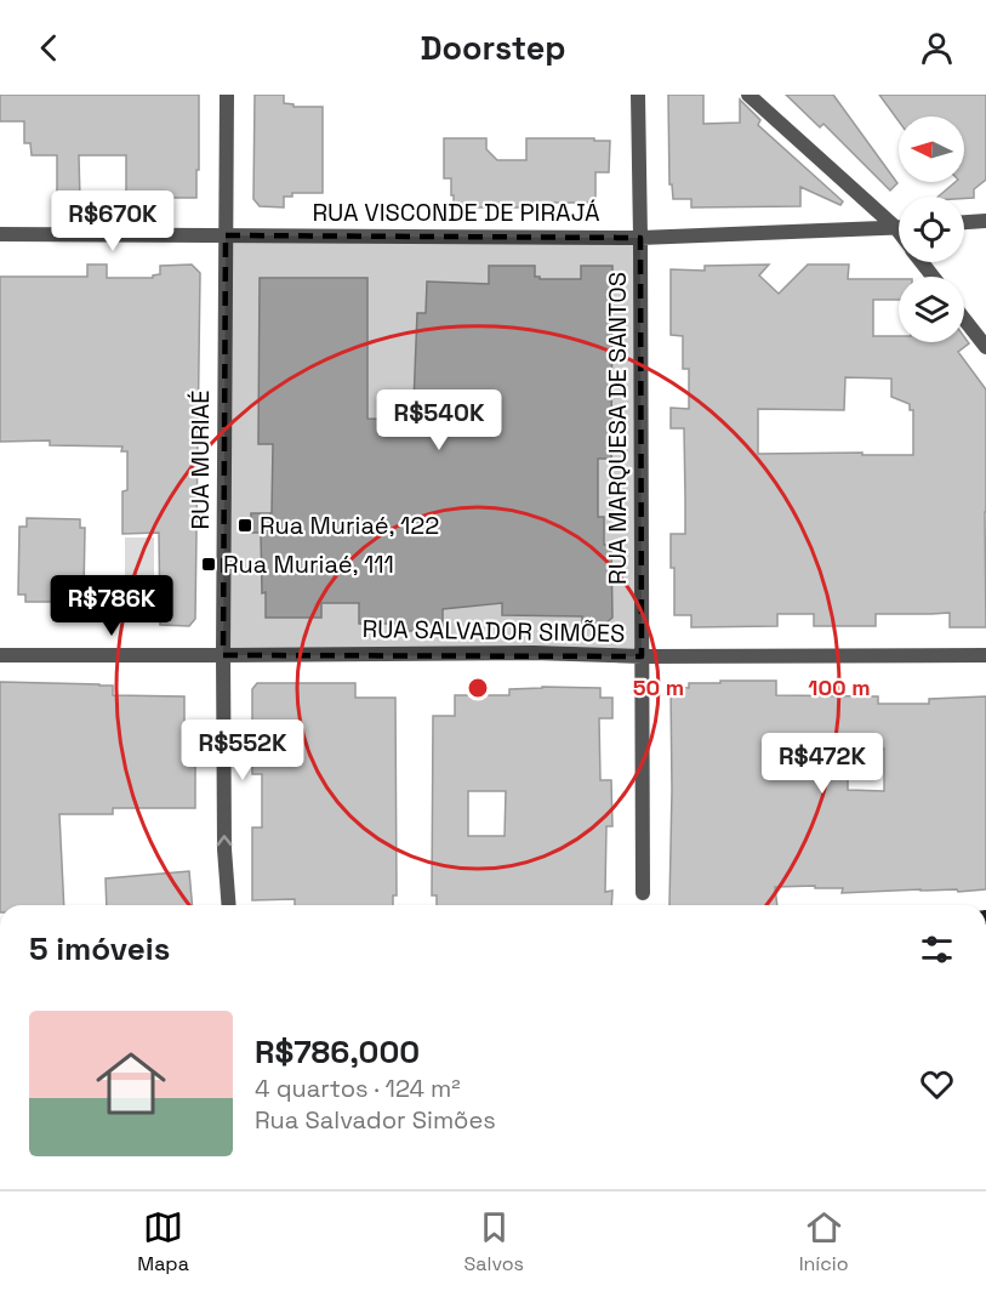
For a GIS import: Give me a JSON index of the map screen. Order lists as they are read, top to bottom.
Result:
{
  "streets": {
    "street": [
      "RUA VISCONDE DE PIRAJÁ",
      "RUA MARQUESA DE SANTOS",
      "RUA MURIAÉ",
      "RUA SALVADOR SIMÕES"
    ]
  },
  "crossings": [
    ["RUA VISCONDE DE PIRAJÁ", "RUA MARQUESA DE SANTOS"],
    ["RUA VISCONDE DE PIRAJÁ", "RUA MURIAÉ"],
    ["RUA MARQUESA DE SANTOS", "RUA SALVADOR SIMÕES"],
    ["RUA MURIAÉ", "RUA SALVADOR SIMÕES"]
  ],
  "places": {
    "transit": ["Rua Muriaé, 122", "Rua Muriaé, 111"]
  },
  "north": "left",
  "page": {
    "header": "Doorstep",
    "price": [
      "R$670K",
      "R$540K",
      "R$786K",
      "R$552K",
      "R$472K"
    ],
    "heading": "5 imóveis",
    "list": [
      {
        "name": "R$786,000",
        "note": "4 quartos · 124 m² · Rua Salvador Simões"
      }
    ],
    "tabs": ["Mapa", "Salvos", "Início"]
  },
  "rings": ["50 m", "100 m"]
}
